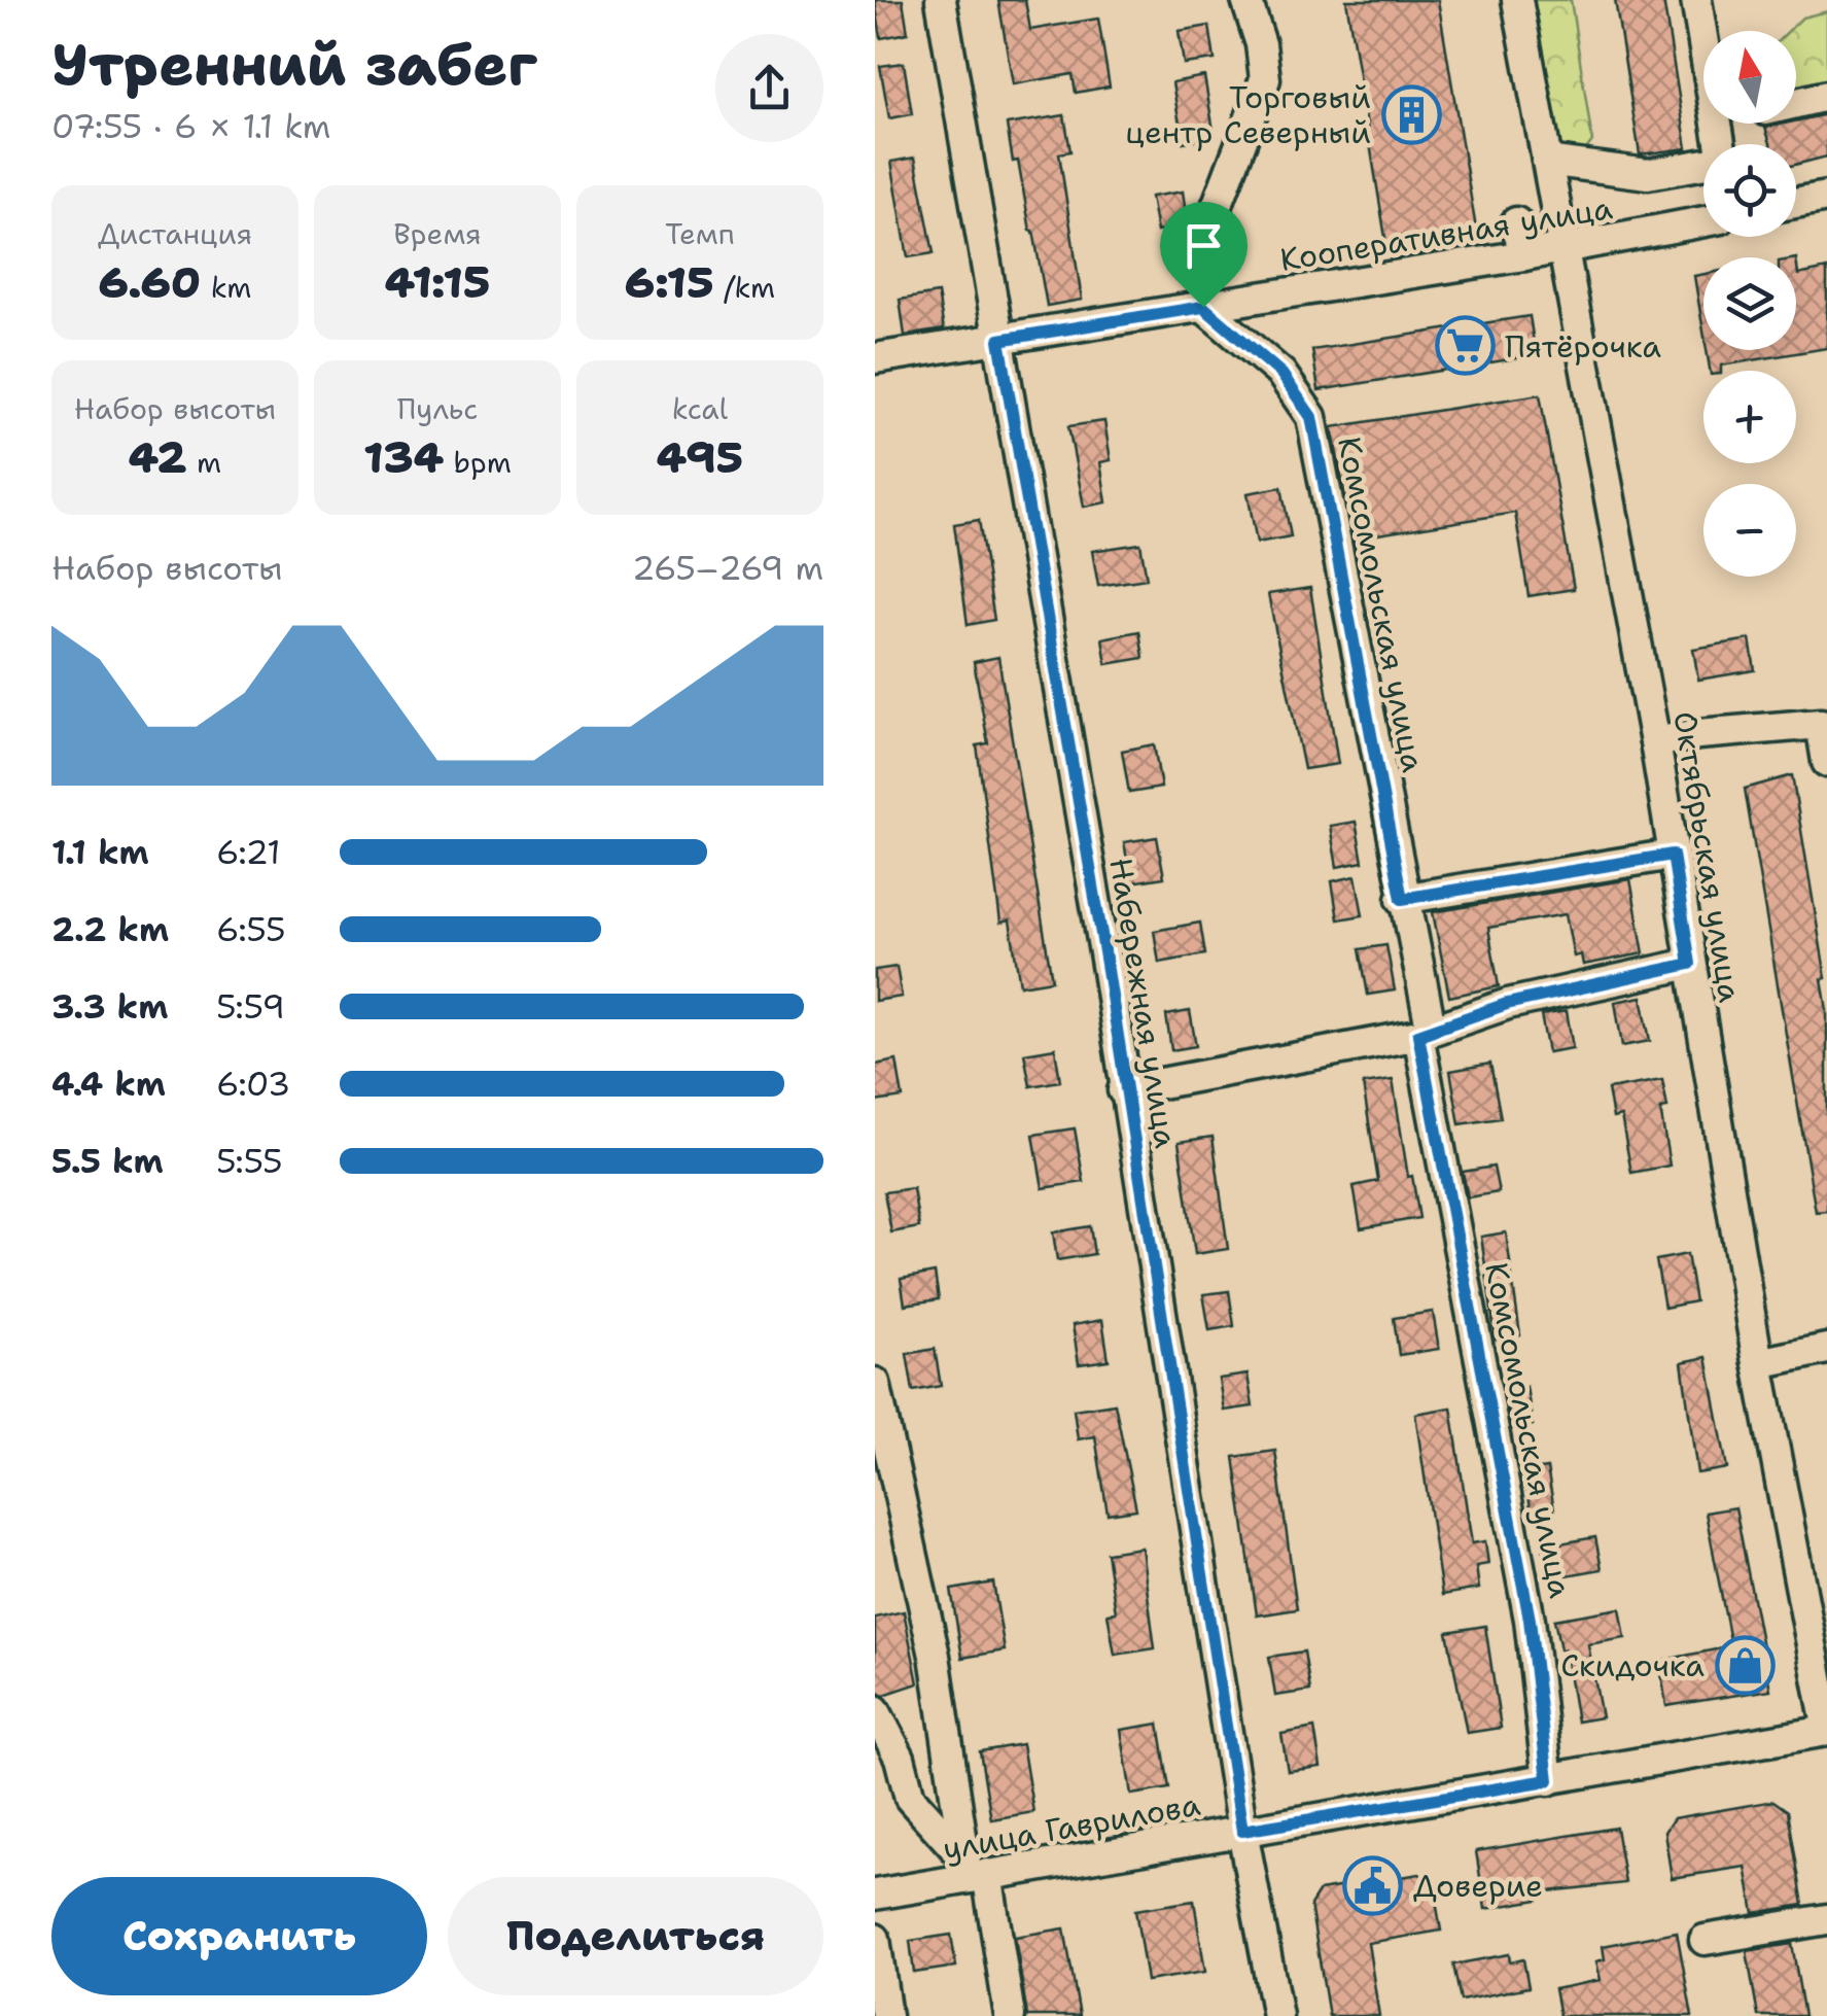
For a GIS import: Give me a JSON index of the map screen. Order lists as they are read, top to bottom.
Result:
{
  "streets": {
    "street": [
      "Кооперативная улица",
      "Комсомольская улица",
      "Октябрьская улица",
      "Набережная улица",
      "улица Гаврилова"
    ]
  },
  "crossings": [
    ["Кооперативная улица", "Комсомольская улица"],
    ["Кооперативная улица", "Октябрьская улица"],
    ["Кооперативная улица", "Набережная улица"],
    ["Комсомольская улица", "улица Гаврилова"],
    ["Октябрьская улица", "улица Гаврилова"],
    ["Набережная улица", "улица Гаврилова"]
  ],
  "places": {
    "building": ["Торговый центр Северный"],
    "supermarket": ["Пятёрочка"],
    "shop": ["Скидочка"],
    "public building": ["Доверие"]
  },
  "north": "top",
  "page": {
    "heading": ["Утренний забег", "07:55 · 6 × 1.1 km"],
    "map_buttons": ["+", "−"],
    "stats": [
      ["Дистанция", "6.60 km"],
      ["Время", "41:15"],
      ["Темп", "6:15 /km"],
      ["Набор высоты", "42 m"],
      ["Пульс", "134 bpm"],
      ["kcal", "495"]
    ],
    "chart": ["Набор высоты", "265–269 m"],
    "list": [
      {
        "name": "1.1 km",
        "note": "6:21"
      },
      {
        "name": "2.2 km",
        "note": "6:55"
      },
      {
        "name": "3.3 km",
        "note": "5:59"
      },
      {
        "name": "4.4 km",
        "note": "6:03"
      },
      {
        "name": "5.5 km",
        "note": "5:55"
      }
    ],
    "buttons": ["Сохранить", "Поделиться"]
  }
}
